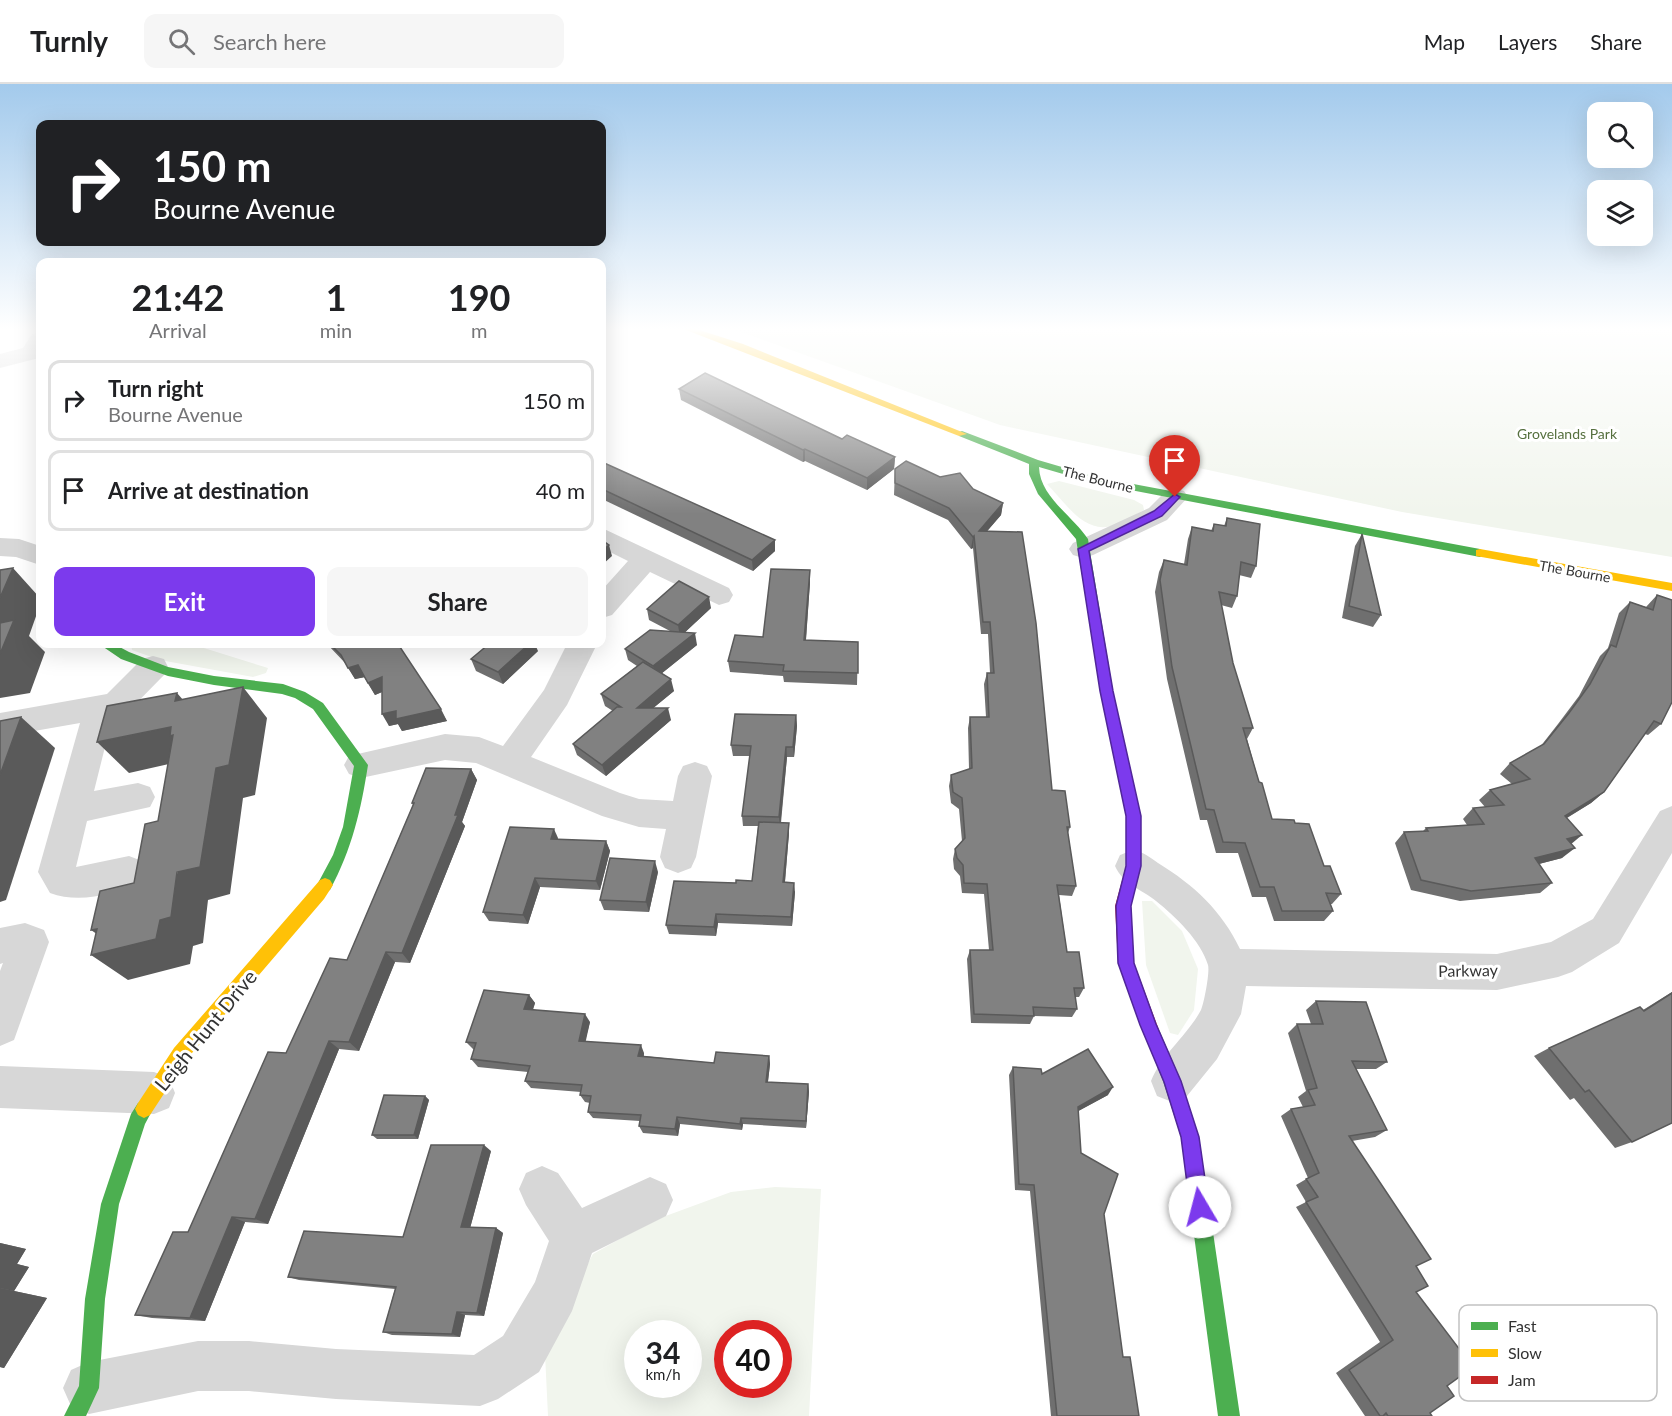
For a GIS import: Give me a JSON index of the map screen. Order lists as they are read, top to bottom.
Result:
{
  "streets": {
    "street": ["The Bourne", "Parkway", "Leigh Hunt Drive"]
  },
  "parks": ["Grovelands Park"],
  "legend": ["Fast", "Slow", "Jam"],
  "page": {
    "header": "Turnly",
    "search": "Search here",
    "nav": ["Map", "Layers", "Share"],
    "turn": ["150 m", "Bourne Avenue"],
    "eta": [
      "21:42",
      "Arrival",
      "1",
      "min",
      "190",
      "m"
    ],
    "list": [
      {
        "name": "Turn right",
        "note": "Bourne Avenue",
        "value": "150 m"
      },
      {
        "name": "Arrive at destination",
        "value": "40 m"
      }
    ],
    "buttons": ["Exit", "Share"],
    "speed": "34 km/h",
    "limit": "40"
  }
}
